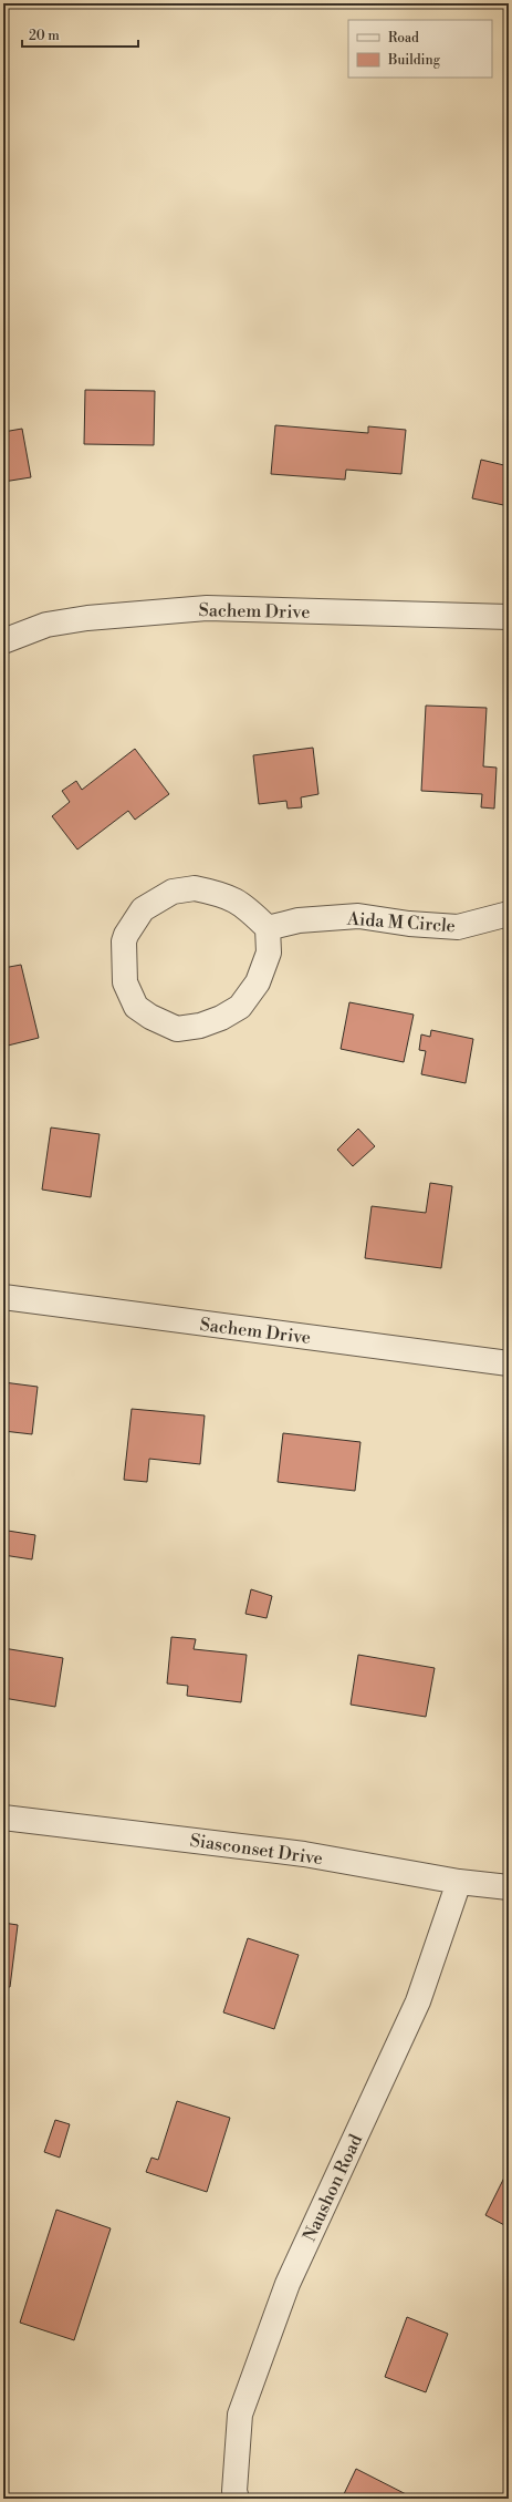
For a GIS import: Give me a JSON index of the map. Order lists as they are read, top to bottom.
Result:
{
  "streets": {
    "street": [
      "Sachem Drive",
      "Aida M Circle",
      "Siasconset Drive",
      "Naushon Road"
    ]
  },
  "crossings": [
    ["Siasconset Drive", "Naushon Road"]
  ],
  "legend": ["Road", "Building"],
  "scale_bar": "20 m"
}
